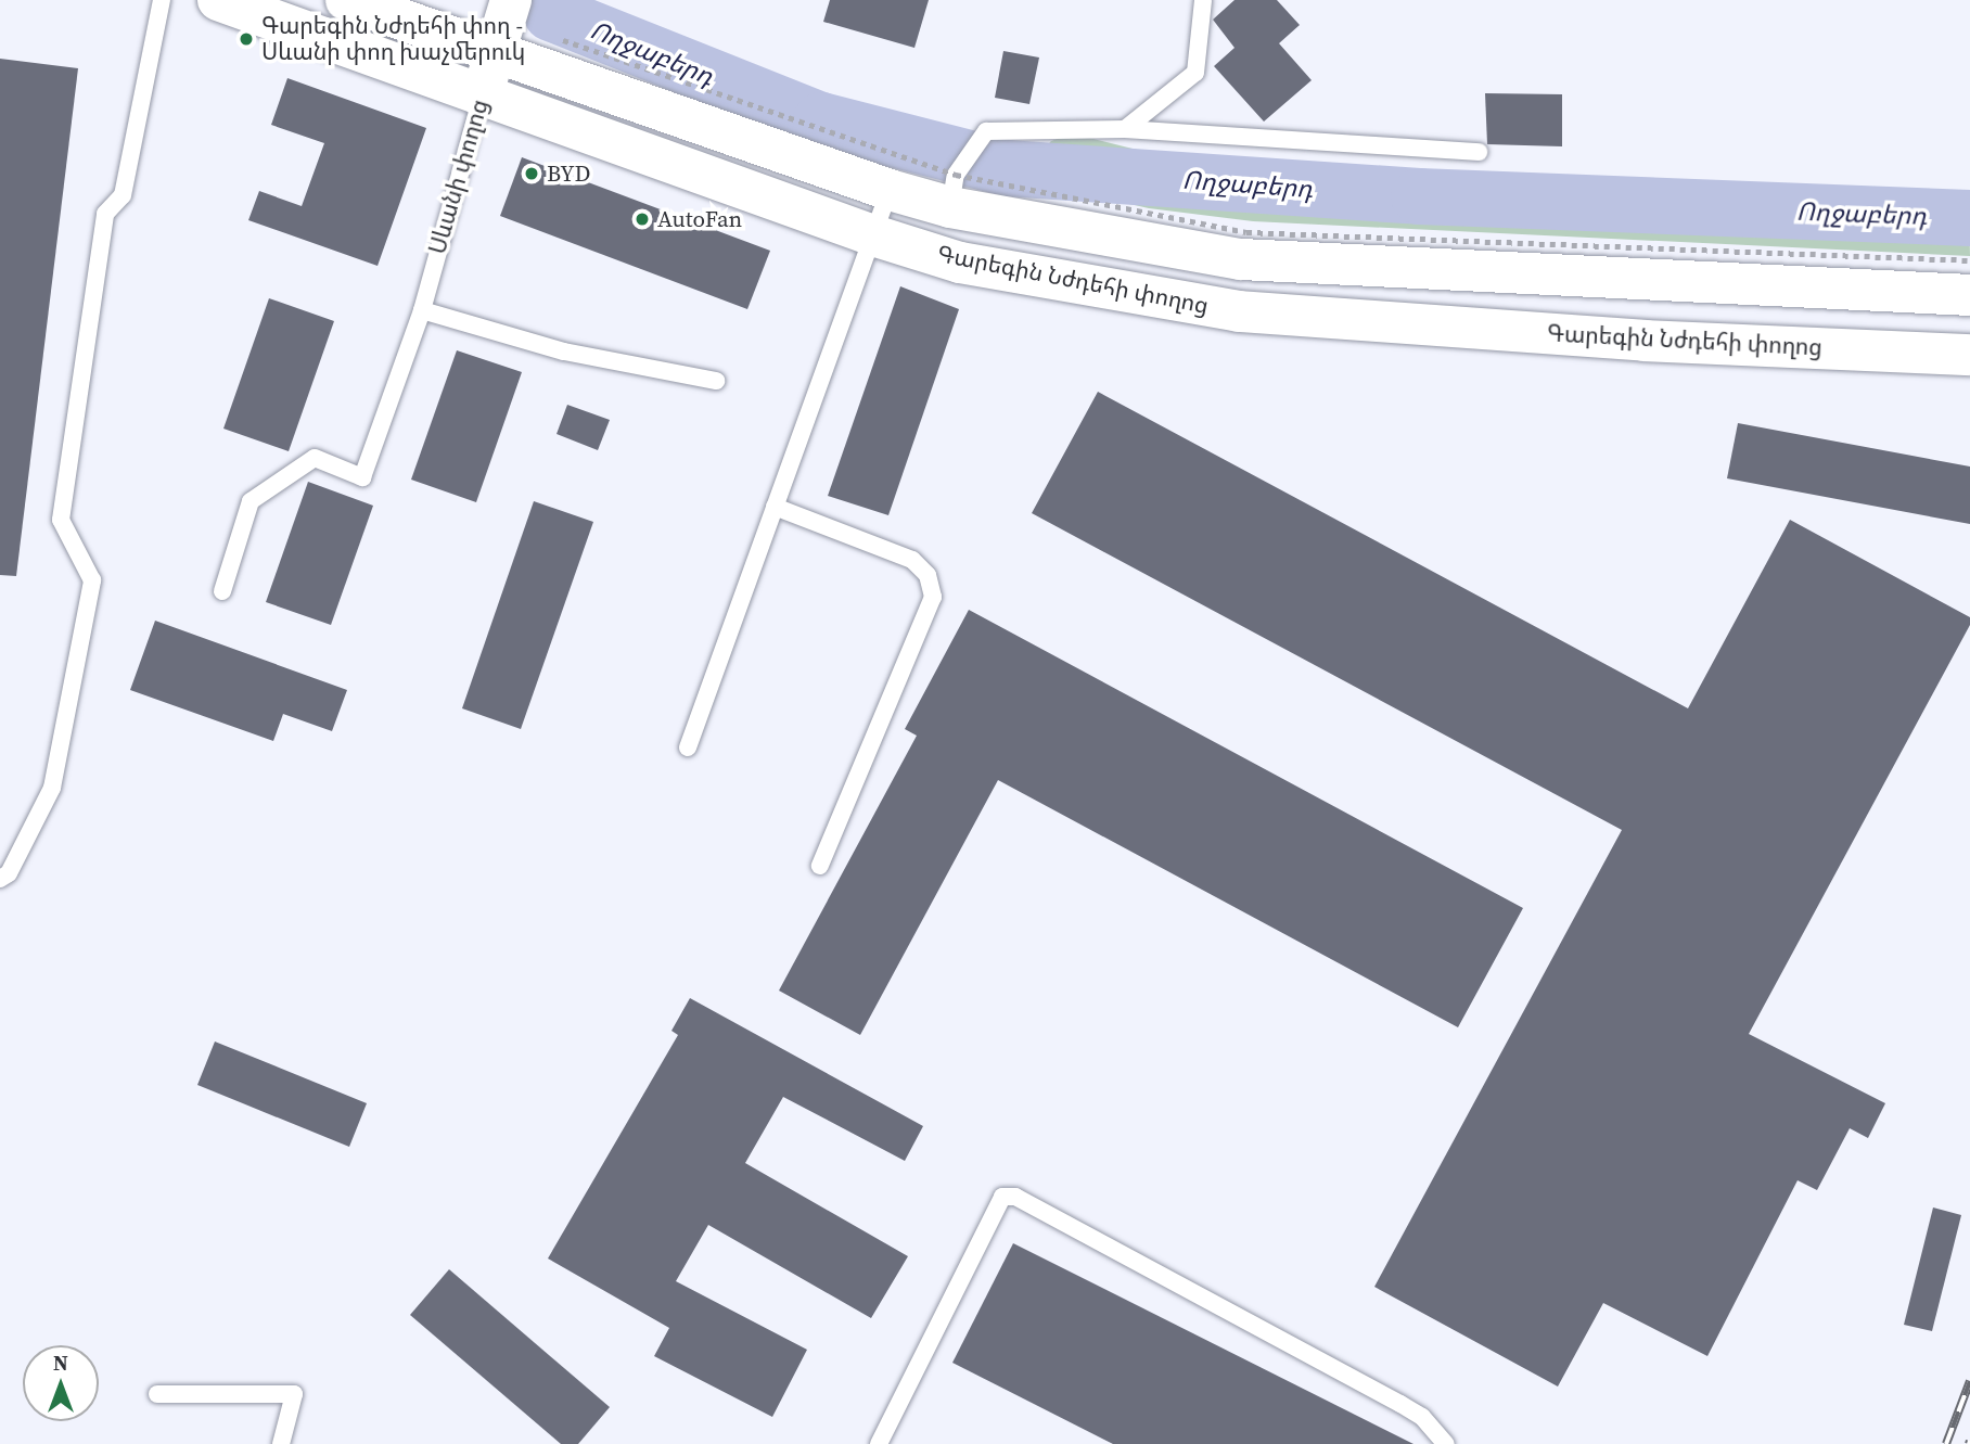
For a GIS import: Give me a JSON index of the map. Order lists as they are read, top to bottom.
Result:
{
  "streets": {
    "main road": ["Սևանի փողոց", "Գարեգին Նժդեհի փողոց"]
  },
  "crossings": [
    ["Սևանի փողոց", "Գարեգին Նժդեհի փողոց"]
  ],
  "water": ["Ողջաբերդ"],
  "places": ["Գարեգին Նժդեհի փող - Սևանի փող խաչմերուկ", "BYD", "AutoFan"],
  "north": "top"
}
